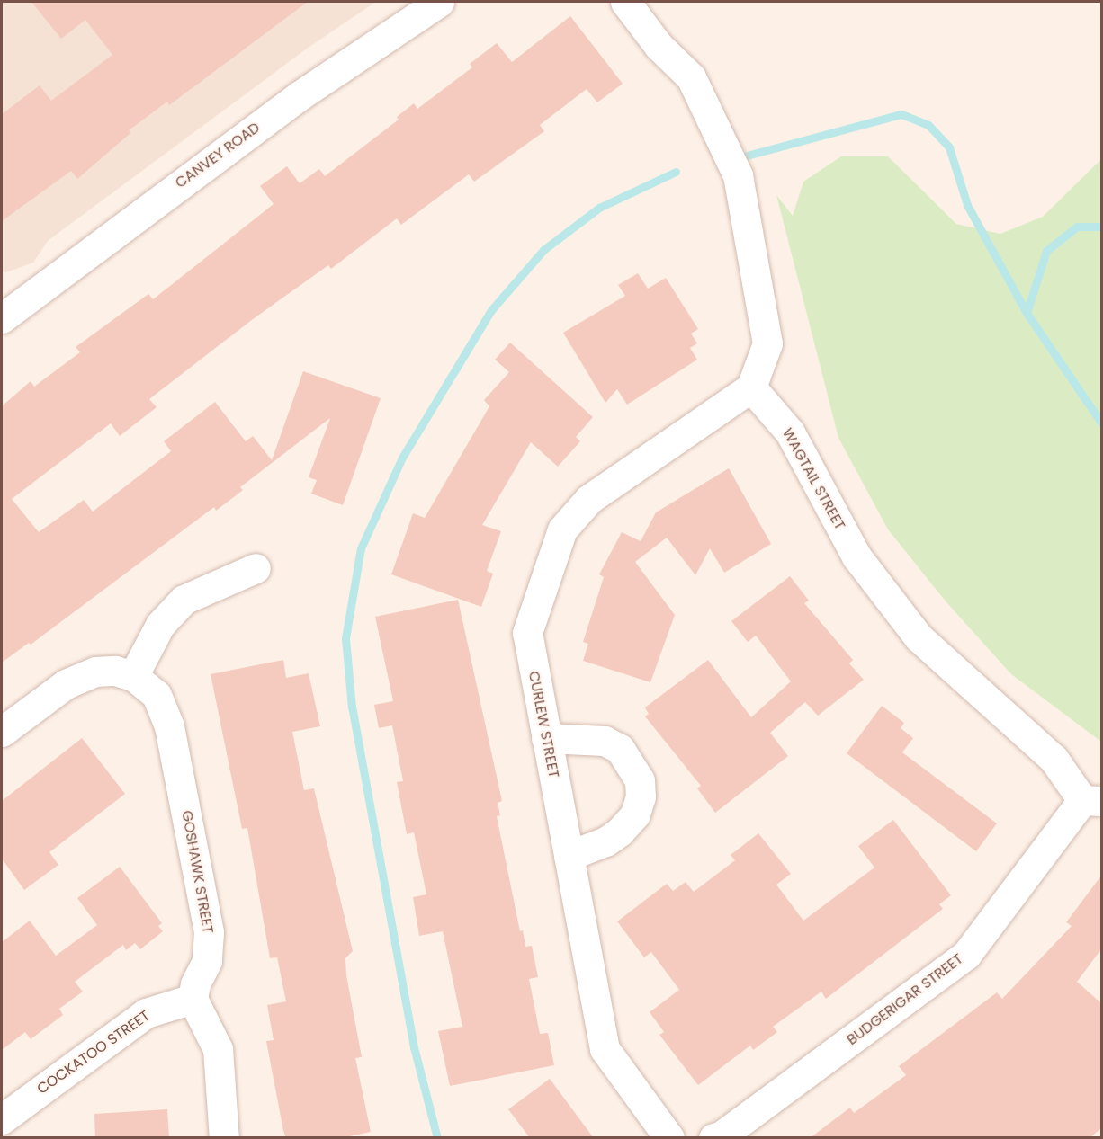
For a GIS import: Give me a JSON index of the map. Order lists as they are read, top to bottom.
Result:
{
  "streets": {
    "street": [
      "CANVEY ROAD",
      "WAGTAIL STREET",
      "CURLEW STREET",
      "GOSHAWK STREET",
      "BUDGERIGAR STREET",
      "COCKATOO STREET"
    ]
  },
  "crossings": [
    ["WAGTAIL STREET", "CURLEW STREET"],
    ["WAGTAIL STREET", "BUDGERIGAR STREET"],
    ["GOSHAWK STREET", "COCKATOO STREET"]
  ]
}
